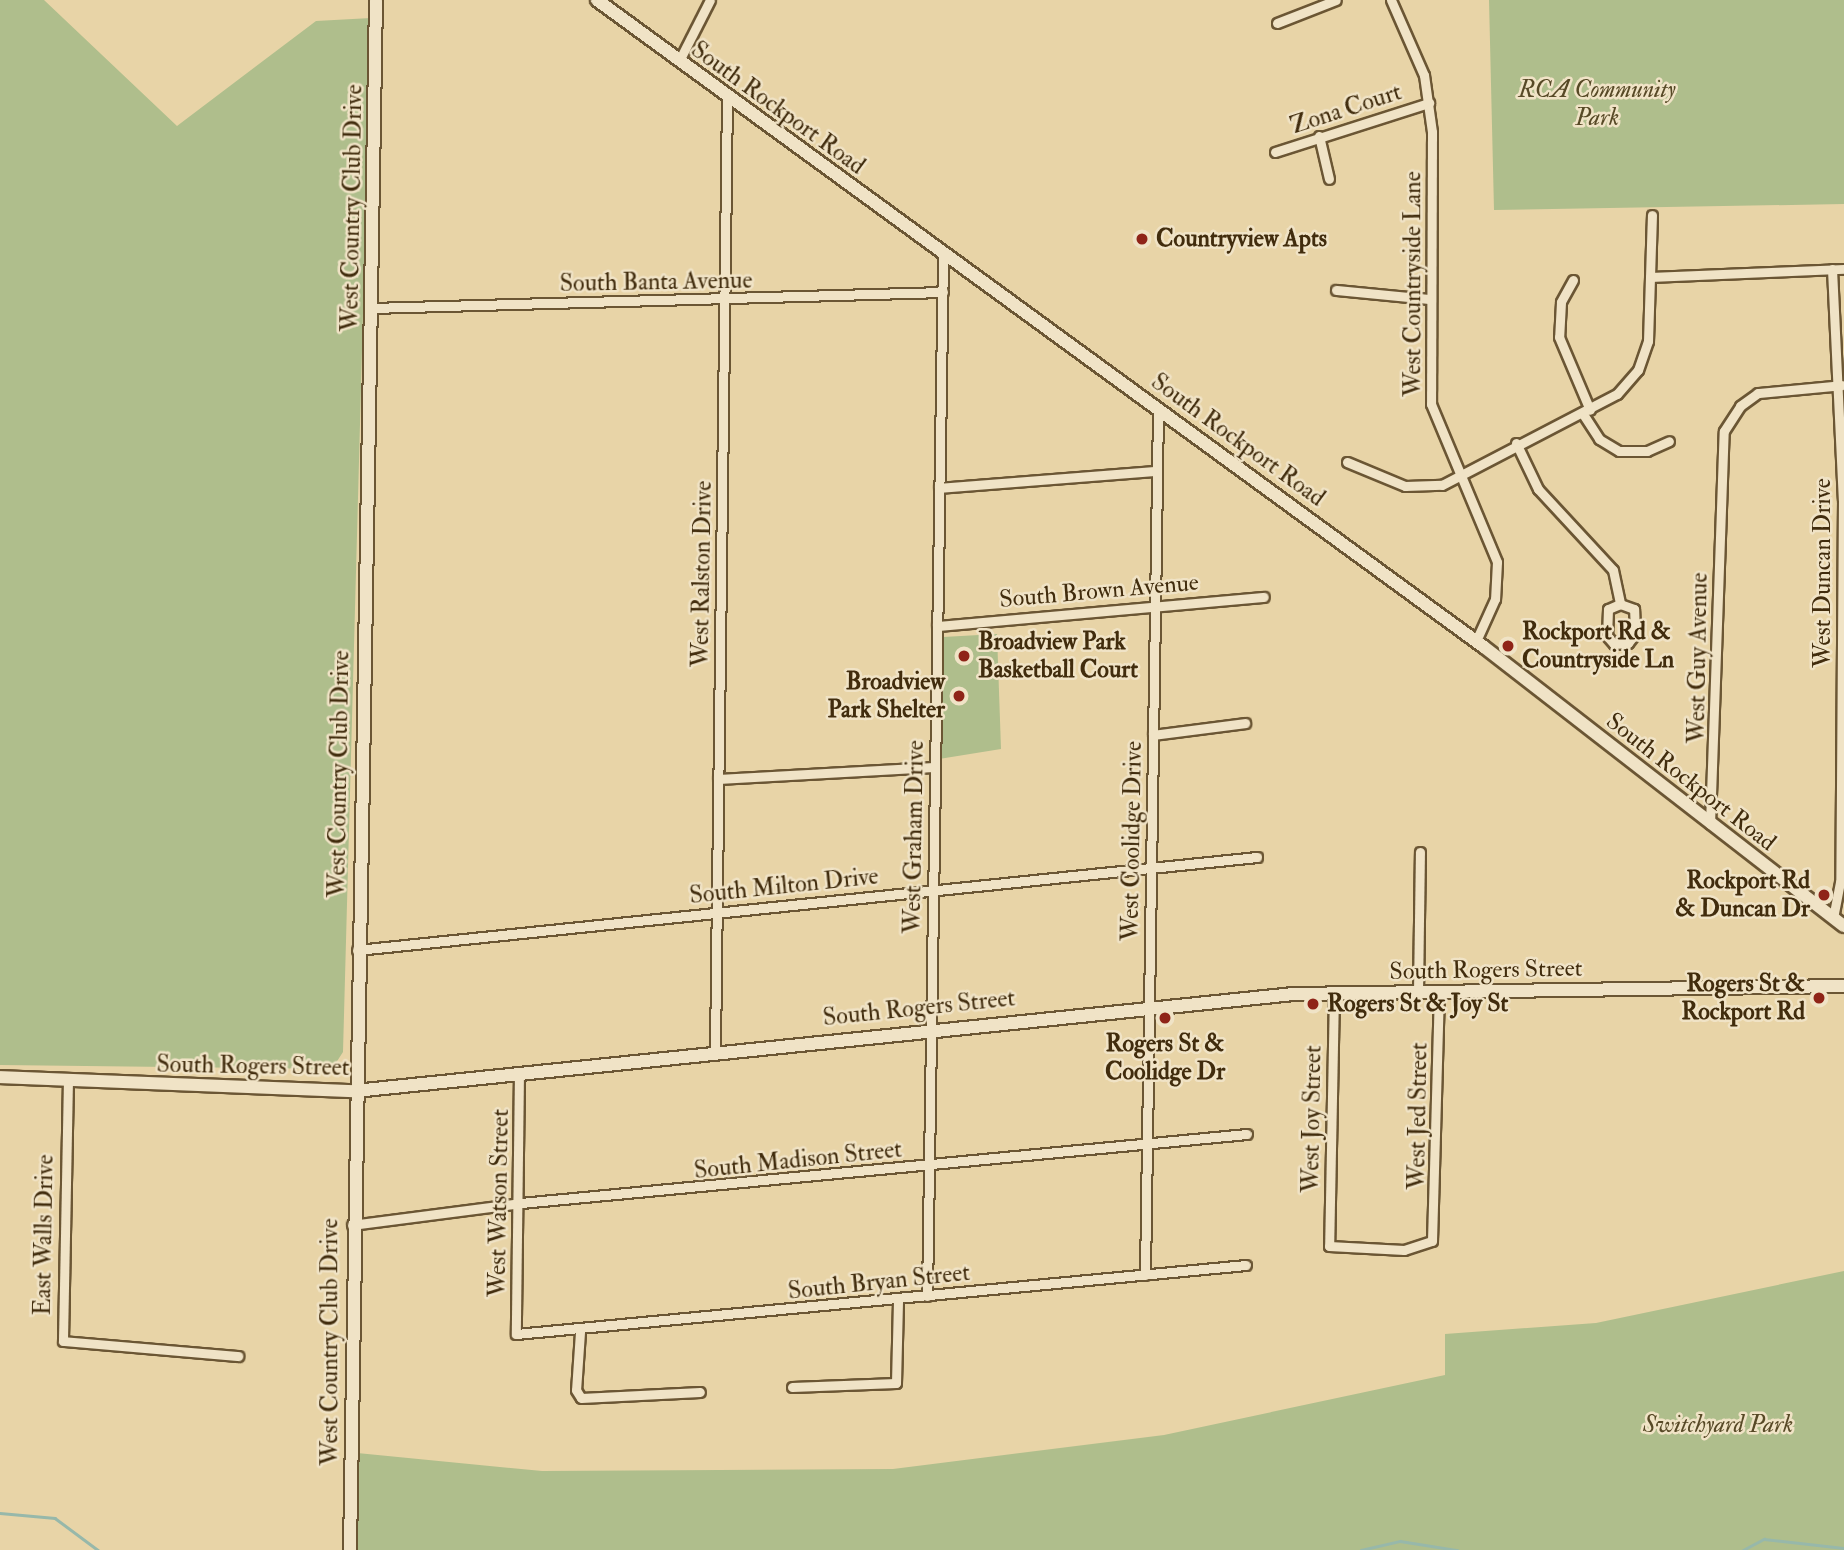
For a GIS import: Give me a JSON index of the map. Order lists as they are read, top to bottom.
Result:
{
  "streets": {
    "street": [
      "South Rockport Road",
      "Zona Court",
      "West Country Club Drive",
      "South Banta Avenue",
      "West Countryside Lane",
      "West Duncan Drive",
      "West Ralston Drive",
      "South Brown Avenue",
      "West Guy Avenue",
      "West Graham Drive",
      "West Coolidge Drive",
      "South Milton Drive",
      "South Rogers Street",
      "West Jed Street",
      "West Joy Street",
      "South Madison Street",
      "West Watson Street",
      "East Walls Drive",
      "South Bryan Street"
    ]
  },
  "crossings": [
    ["South Rockport Road", "West Countryside Lane"],
    ["South Rockport Road", "West Duncan Drive"],
    ["South Rockport Road", "West Ralston Drive"],
    ["South Rockport Road", "West Guy Avenue"],
    ["South Rockport Road", "West Graham Drive"],
    ["South Rockport Road", "West Coolidge Drive"],
    ["Zona Court", "West Countryside Lane"],
    ["West Country Club Drive", "South Banta Avenue"],
    ["West Country Club Drive", "South Milton Drive"],
    ["West Country Club Drive", "South Rogers Street"],
    ["West Country Club Drive", "South Madison Street"],
    ["South Banta Avenue", "West Ralston Drive"],
    ["South Banta Avenue", "West Graham Drive"],
    ["West Duncan Drive", "West Guy Avenue"],
    ["West Ralston Drive", "South Milton Drive"],
    ["West Ralston Drive", "South Rogers Street"],
    ["South Brown Avenue", "West Graham Drive"],
    ["South Brown Avenue", "West Coolidge Drive"],
    ["West Graham Drive", "South Milton Drive"],
    ["West Graham Drive", "South Rogers Street"],
    ["West Graham Drive", "South Madison Street"],
    ["West Graham Drive", "South Bryan Street"],
    ["West Coolidge Drive", "South Milton Drive"],
    ["West Coolidge Drive", "South Rogers Street"],
    ["West Coolidge Drive", "South Madison Street"],
    ["West Coolidge Drive", "South Bryan Street"],
    ["South Rogers Street", "West Jed Street"],
    ["South Rogers Street", "West Joy Street"],
    ["South Rogers Street", "West Watson Street"],
    ["South Rogers Street", "East Walls Drive"],
    ["West Jed Street", "West Joy Street"],
    ["South Madison Street", "West Watson Street"],
    ["West Watson Street", "South Bryan Street"]
  ],
  "parks": ["RCA Community Park", "Switchyard Park"],
  "places": [
    "Countryview Apts",
    "Rockport Rd & Countryside Ln",
    "Broadview Park Basketball Court",
    "Broadview Park Shelter",
    "Rockport Rd & Duncan Dr",
    "Rogers St & Rockport Rd",
    "Rogers St & Joy St",
    "Rogers St & Coolidge Dr"
  ]
}
